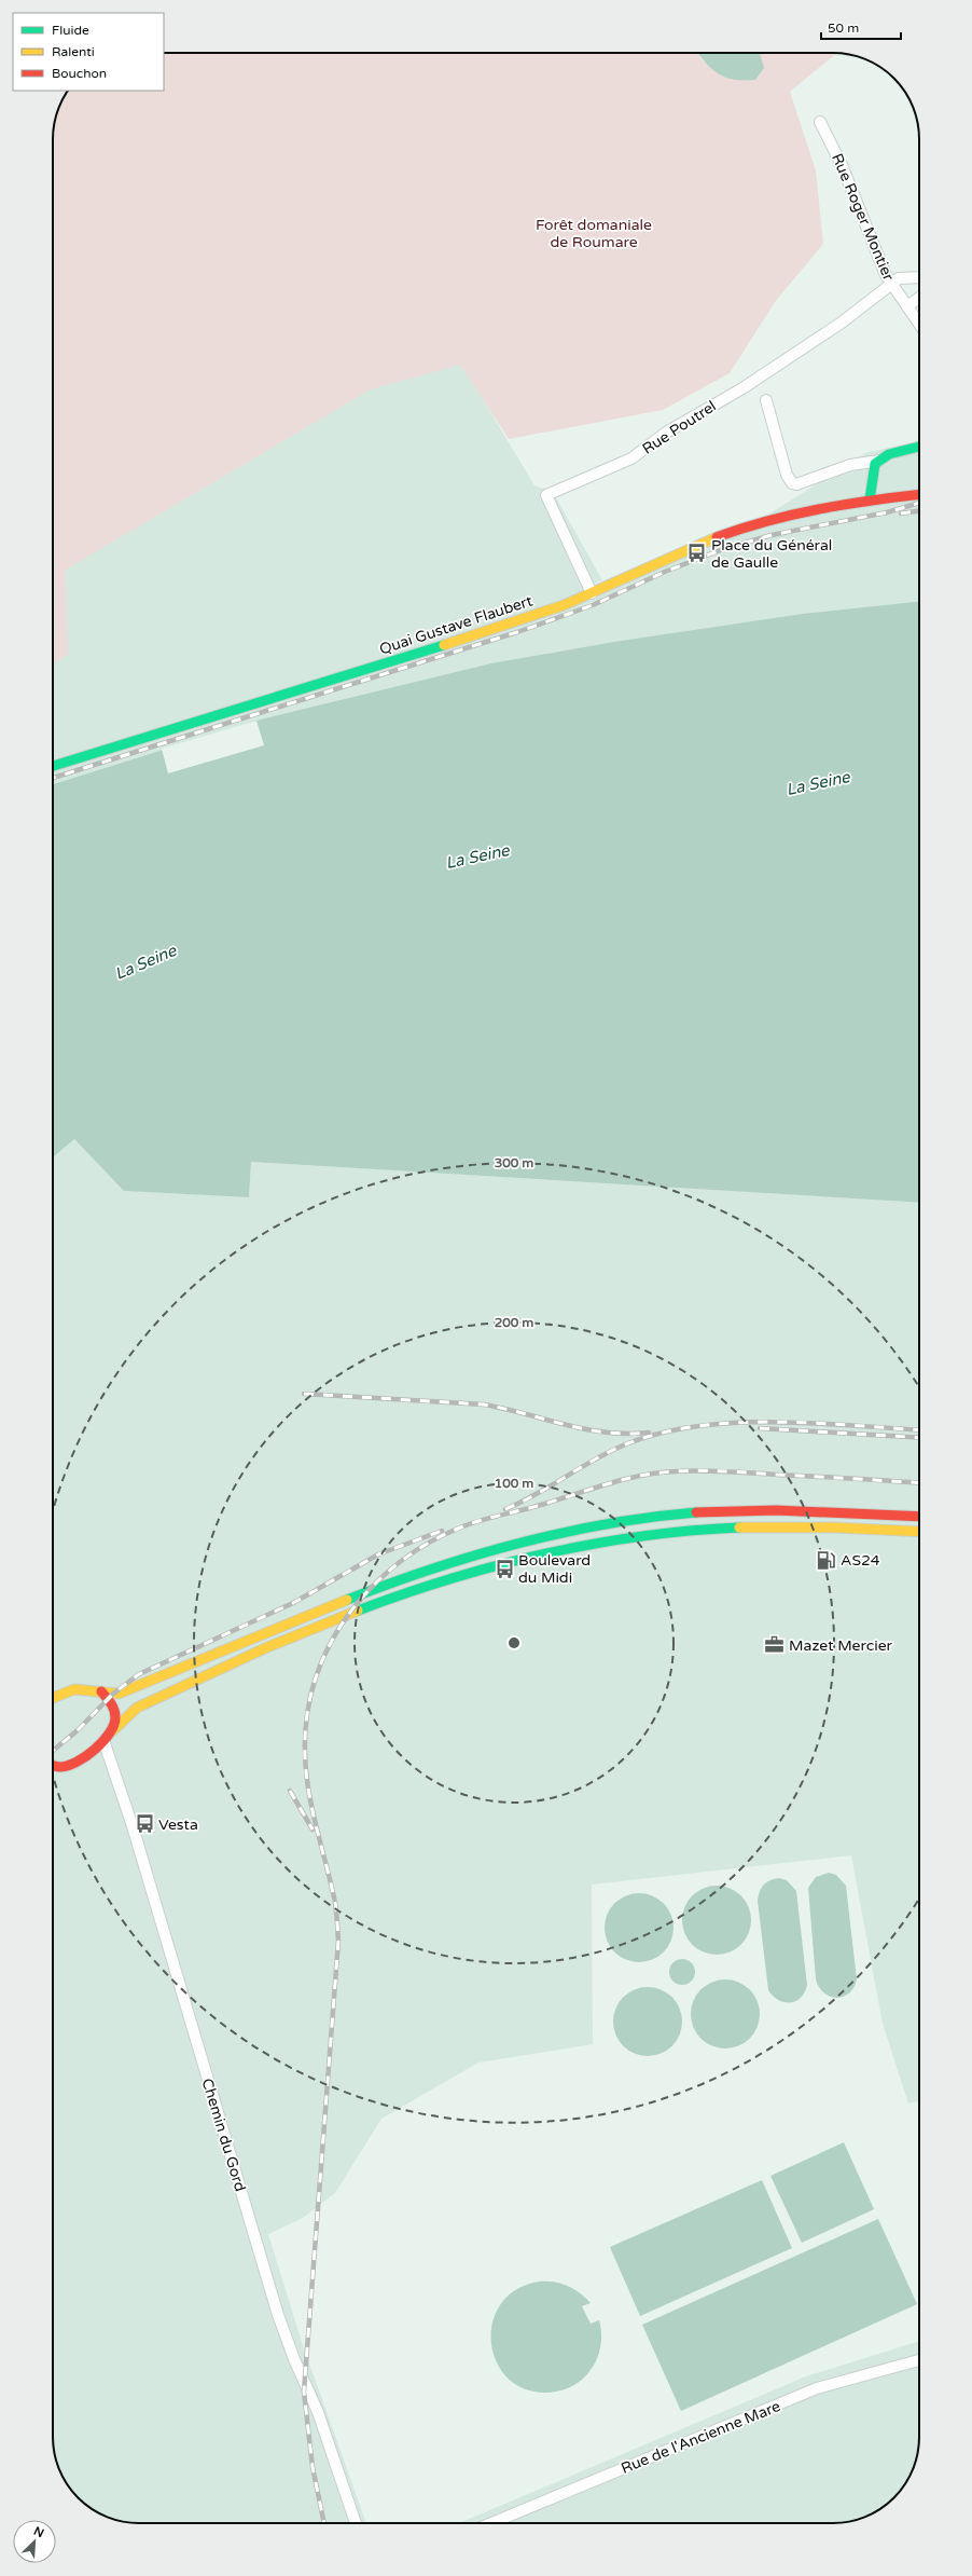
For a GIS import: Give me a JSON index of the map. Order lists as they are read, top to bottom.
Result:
{
  "streets": {
    "main road": ["Quai Gustave Flaubert"],
    "street": [
      "Rue Roger Montier",
      "Rue Poutrel",
      "Chemin du Gord",
      "Rue de l'Ancienne Mare"
    ]
  },
  "crossings": [
    ["Rue Roger Montier", "Rue Poutrel"],
    ["Rue Poutrel", "Quai Gustave Flaubert"]
  ],
  "water": ["La Seine"],
  "parks": ["Forêt domaniale de Roumare"],
  "places": {
    "bus stop": ["Place du Général de Gaulle", "Boulevard du Midi", "Vesta"],
    "fuel station": ["AS24"],
    "office": ["Mazet Mercier"]
  },
  "legend": ["Fluide", "Ralenti", "Bouchon"],
  "scale_bar": "50 m",
  "north": "top right",
  "rings": ["300 m", "200 m", "100 m"]
}
